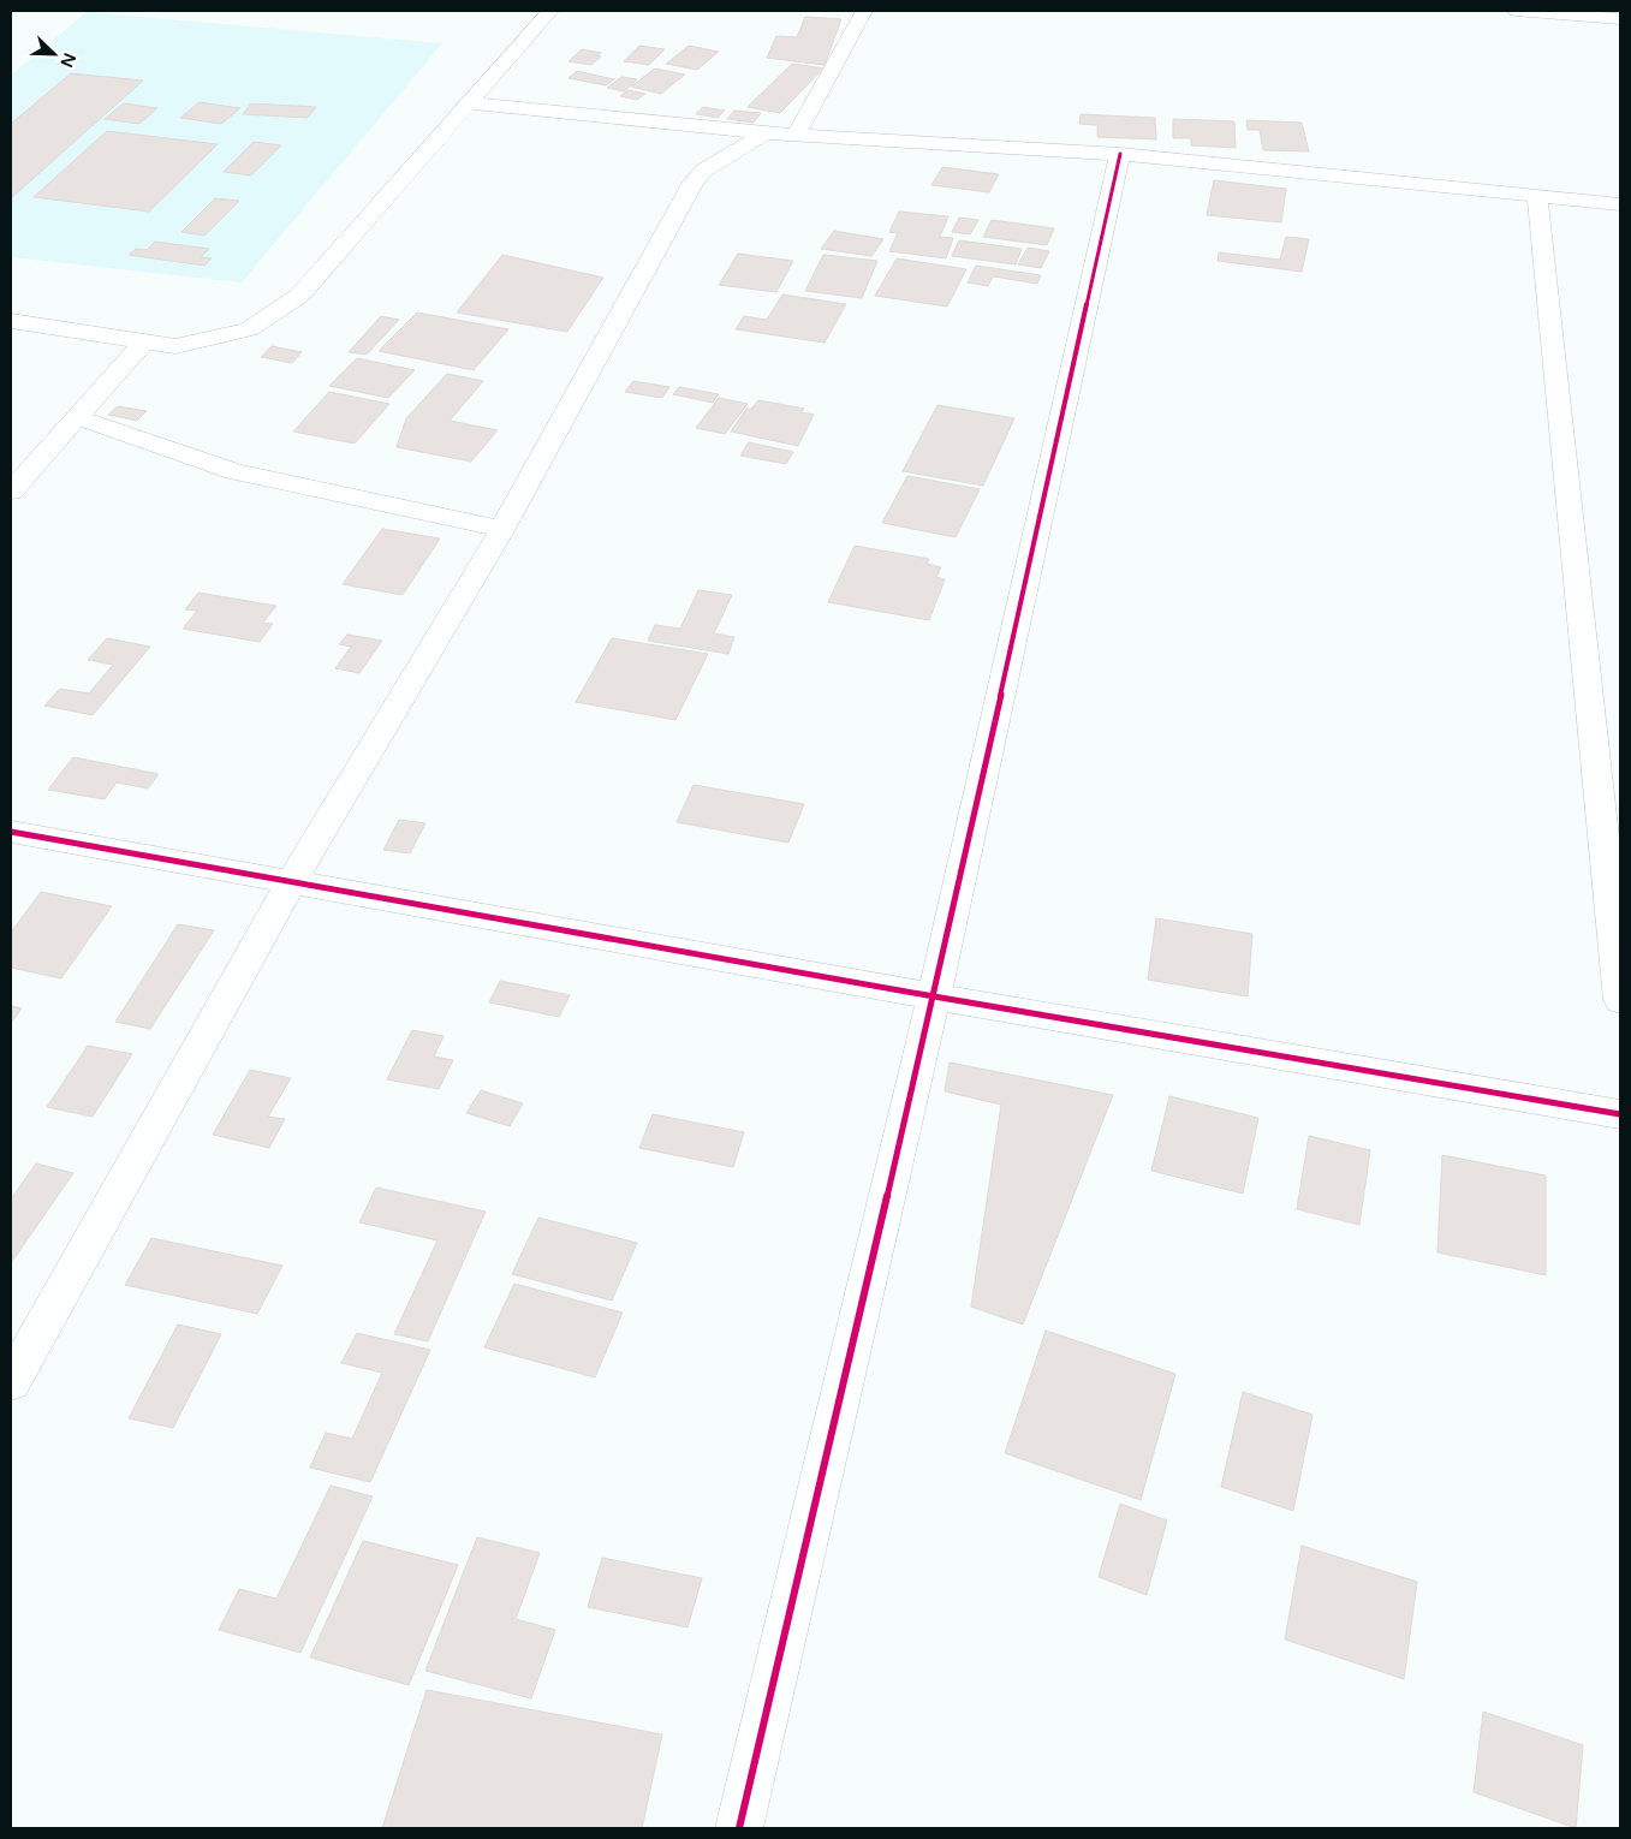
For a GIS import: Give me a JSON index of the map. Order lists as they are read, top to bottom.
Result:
{
  "north": "bottom right"
}
